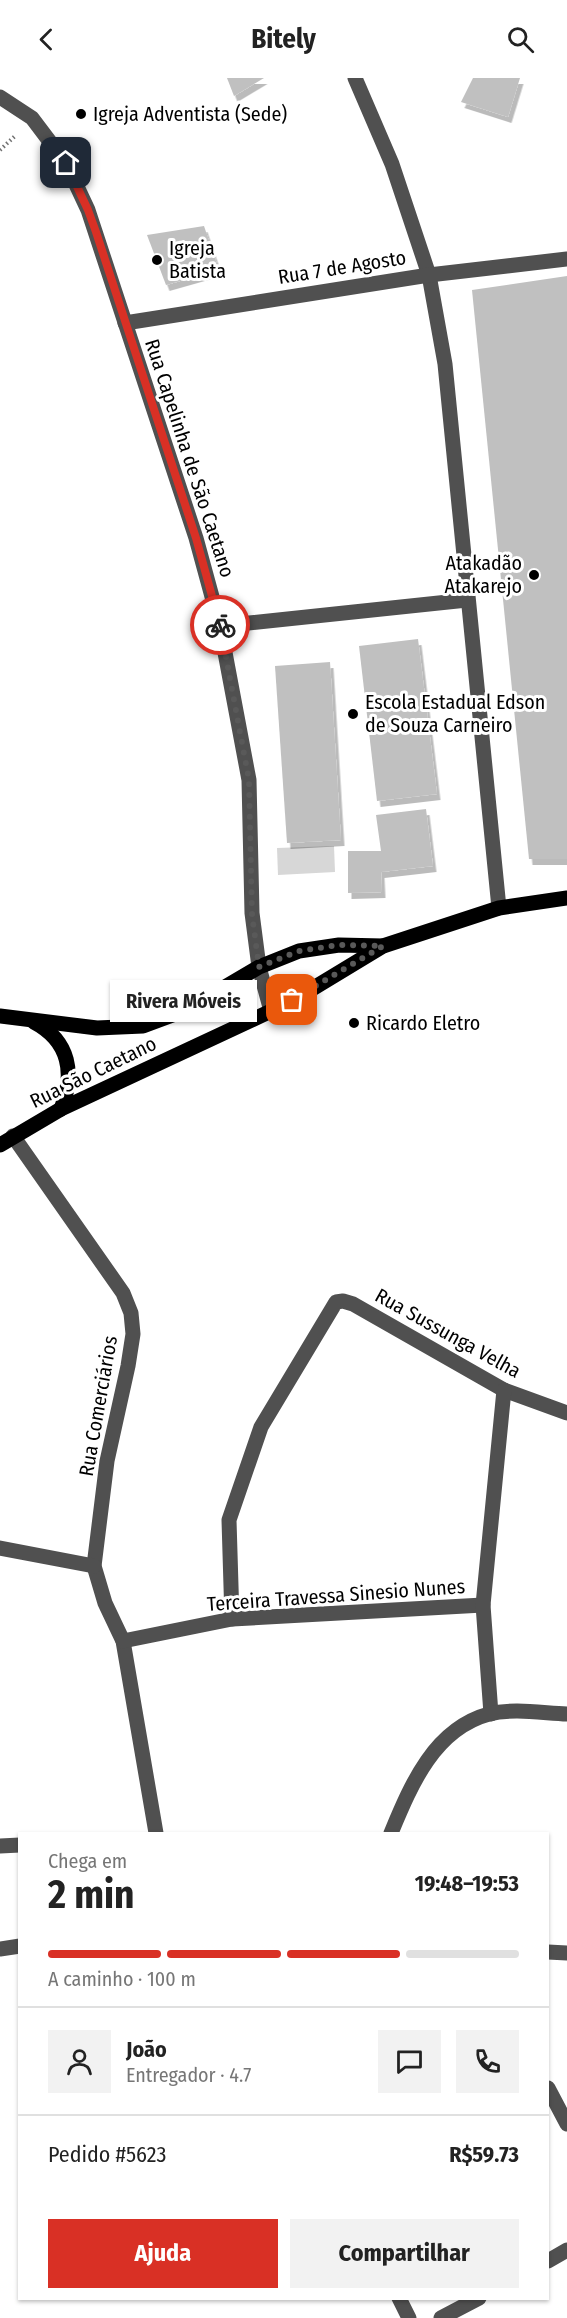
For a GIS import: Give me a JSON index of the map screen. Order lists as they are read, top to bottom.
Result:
{
  "streets": {
    "main road": ["Rua São Caetano"],
    "street": [
      "Rua 7 de Agosto",
      "Rua Capelinha de São Caetano",
      "Rua Sussunga Velha",
      "Rua Comerciários",
      "Terceira Travessa Sinesio Nunes"
    ]
  },
  "crossings": [
    ["Rua 7 de Agosto", "Rua Capelinha de São Caetano"],
    ["Rua Capelinha de São Caetano", "Rua São Caetano"],
    ["Rua São Caetano", "Rua Comerciários"],
    ["Rua Sussunga Velha", "Terceira Travessa Sinesio Nunes"],
    ["Rua Comerciários", "Terceira Travessa Sinesio Nunes"]
  ],
  "places": [
    "Igreja Adventista (Sede)",
    "Igreja Batista",
    "Atakadão Atakarejo",
    "Escola Estadual Edson de Souza Carneiro",
    "Rivera Móveis",
    "Ricardo Eletro"
  ],
  "page": {
    "header": "Bitely",
    "bubble": "Rivera Móveis",
    "heading": ["2 min", "Chega em", "19:48–19:53"],
    "panel": [
      "João",
      "Entregador · 4.7",
      "Pedido #5623",
      "R$59.73"
    ],
    "bar": "A caminho · 100 m",
    "buttons": ["Ajuda", "Compartilhar"]
  }
}
